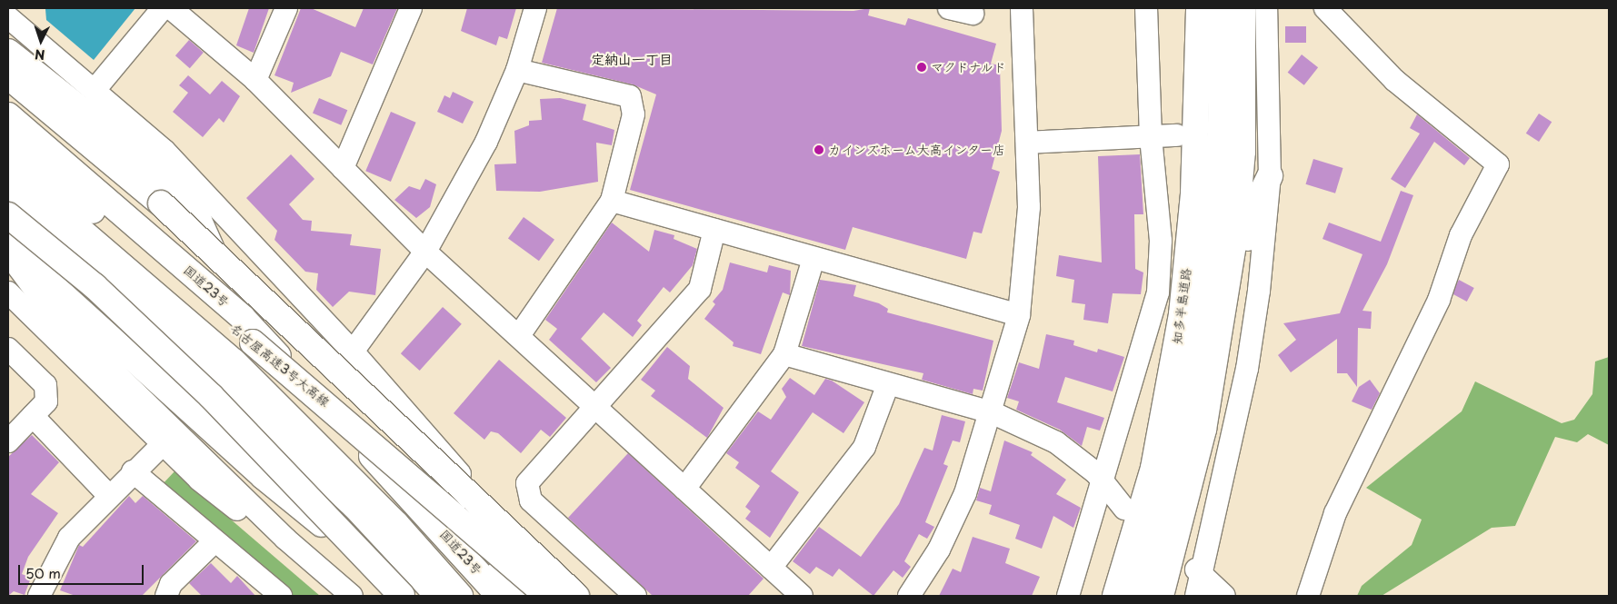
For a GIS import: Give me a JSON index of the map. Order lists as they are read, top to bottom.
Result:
{
  "streets": {
    "highway": ["国道23号", "知多半島道路", "名古屋高速3号大高線"]
  },
  "districts": ["定納山一丁目"],
  "places": ["マクドナルド", "カインズホーム大高インター店"],
  "scale_bar": "50 m",
  "north": "bottom"
}
